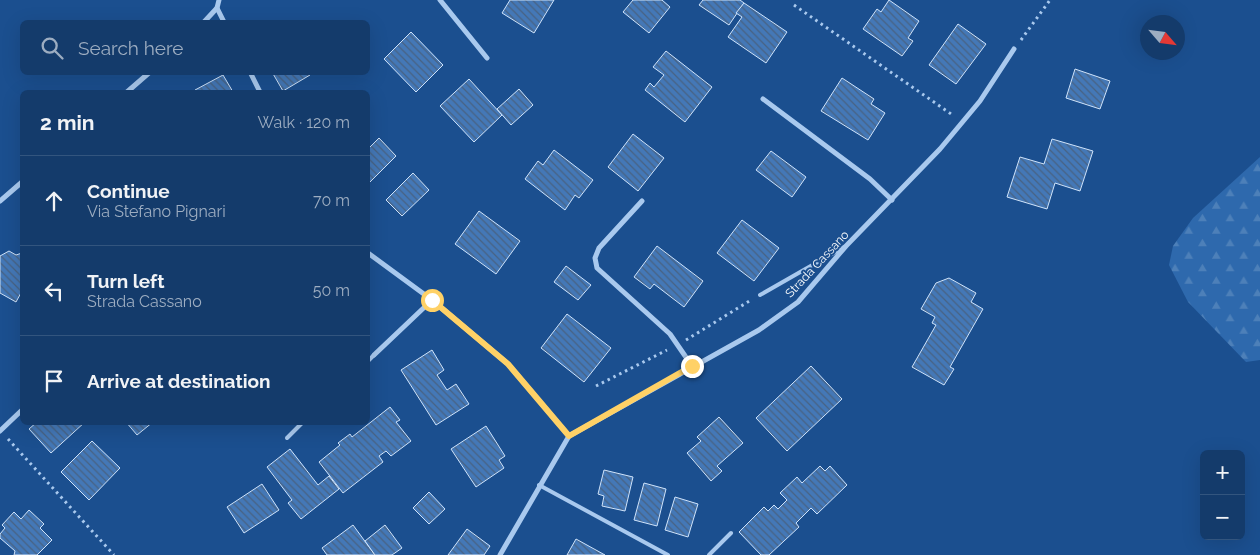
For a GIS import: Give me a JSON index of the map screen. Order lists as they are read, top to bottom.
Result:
{
  "streets": {
    "street": ["Strada Cassano"]
  },
  "north": "bottom right",
  "page": {
    "search": "Search here",
    "heading": ["2 min", "Walk · 120 m"],
    "list": [
      ["Continue", "Via Stefano Pignari", "70 m"],
      ["Turn left", "Strada Cassano", "50 m"],
      "Arrive at destination"
    ],
    "map_buttons": ["+", "−"]
  }
}
